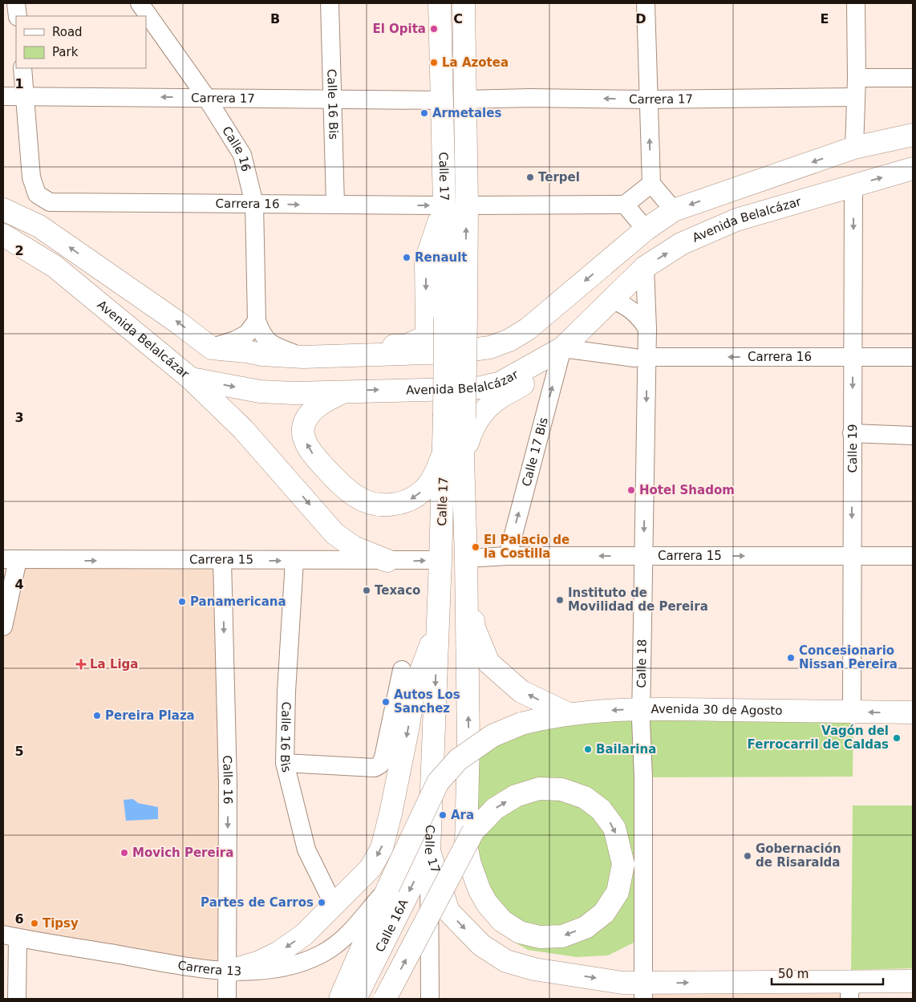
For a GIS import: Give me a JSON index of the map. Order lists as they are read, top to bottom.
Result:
{
  "streets": {
    "main road": [
      "Calle 17",
      "Avenida Belalcázar",
      "Avenida 30 de Agosto",
      "Calle 16A"
    ],
    "street": [
      "Carrera 17",
      "Calle 16 Bis",
      "Calle 16",
      "Carrera 16",
      "Calle 19",
      "Calle 17 Bis",
      "Carrera 15",
      "Calle 18",
      "Carrera 13"
    ]
  },
  "crossings": [
    ["Carrera 17", "Calle 16 Bis"],
    ["Carrera 17", "Calle 16"],
    ["Carrera 17", "Calle 17"],
    ["Carrera 17", "Carrera 16"],
    ["Calle 16 Bis", "Carrera 16"],
    ["Calle 16 Bis", "Carrera 15"],
    ["Calle 16", "Carrera 16"],
    ["Calle 16", "Carrera 15"],
    ["Calle 16", "Carrera 13"],
    ["Calle 17", "Carrera 16"],
    ["Calle 17", "Carrera 15"],
    ["Calle 17", "Calle 16A"],
    ["Carrera 16", "Avenida Belalcázar"],
    ["Carrera 16", "Calle 19"],
    ["Carrera 16", "Calle 17 Bis"],
    ["Carrera 16", "Calle 18"],
    ["Avenida Belalcázar", "Calle 19"],
    ["Avenida Belalcázar", "Calle 17 Bis"],
    ["Avenida Belalcázar", "Calle 18"],
    ["Calle 19", "Carrera 15"],
    ["Calle 19", "Avenida 30 de Agosto"],
    ["Calle 17 Bis", "Carrera 15"],
    ["Carrera 15", "Calle 18"],
    ["Calle 18", "Avenida 30 de Agosto"],
    ["Avenida 30 de Agosto", "Carrera 13"]
  ],
  "one_way": ["Calle 16", "Calle 19", "Calle 17 Bis"],
  "places": {
    "other": [
      "El Opita",
      "La Azotea",
      "Armetales",
      "Terpel",
      "Renault",
      "Hotel Shadom",
      "El Palacio de la Costilla",
      "Texaco",
      "Instituto de Movilidad de Pereira",
      "Panamericana",
      "Concesionario Nissan Pereira",
      "Autos Los Sanchez",
      "Pereira Plaza",
      "Vagón del Ferrocarril de Caldas",
      "Bailarina",
      "Ara",
      "Movich Pereira",
      "Gobernación de Risaralda",
      "Partes de Carros",
      "Tipsy"
    ],
    "health": ["La Liga"]
  },
  "legend": ["Road", "Park"],
  "scale_bar": "50 m",
  "grid": {
    "columns": [
      "B",
      "C",
      "D",
      "E"
    ],
    "rows": [
      "1",
      "2",
      "3",
      "4",
      "5",
      "6"
    ]
  }
}
